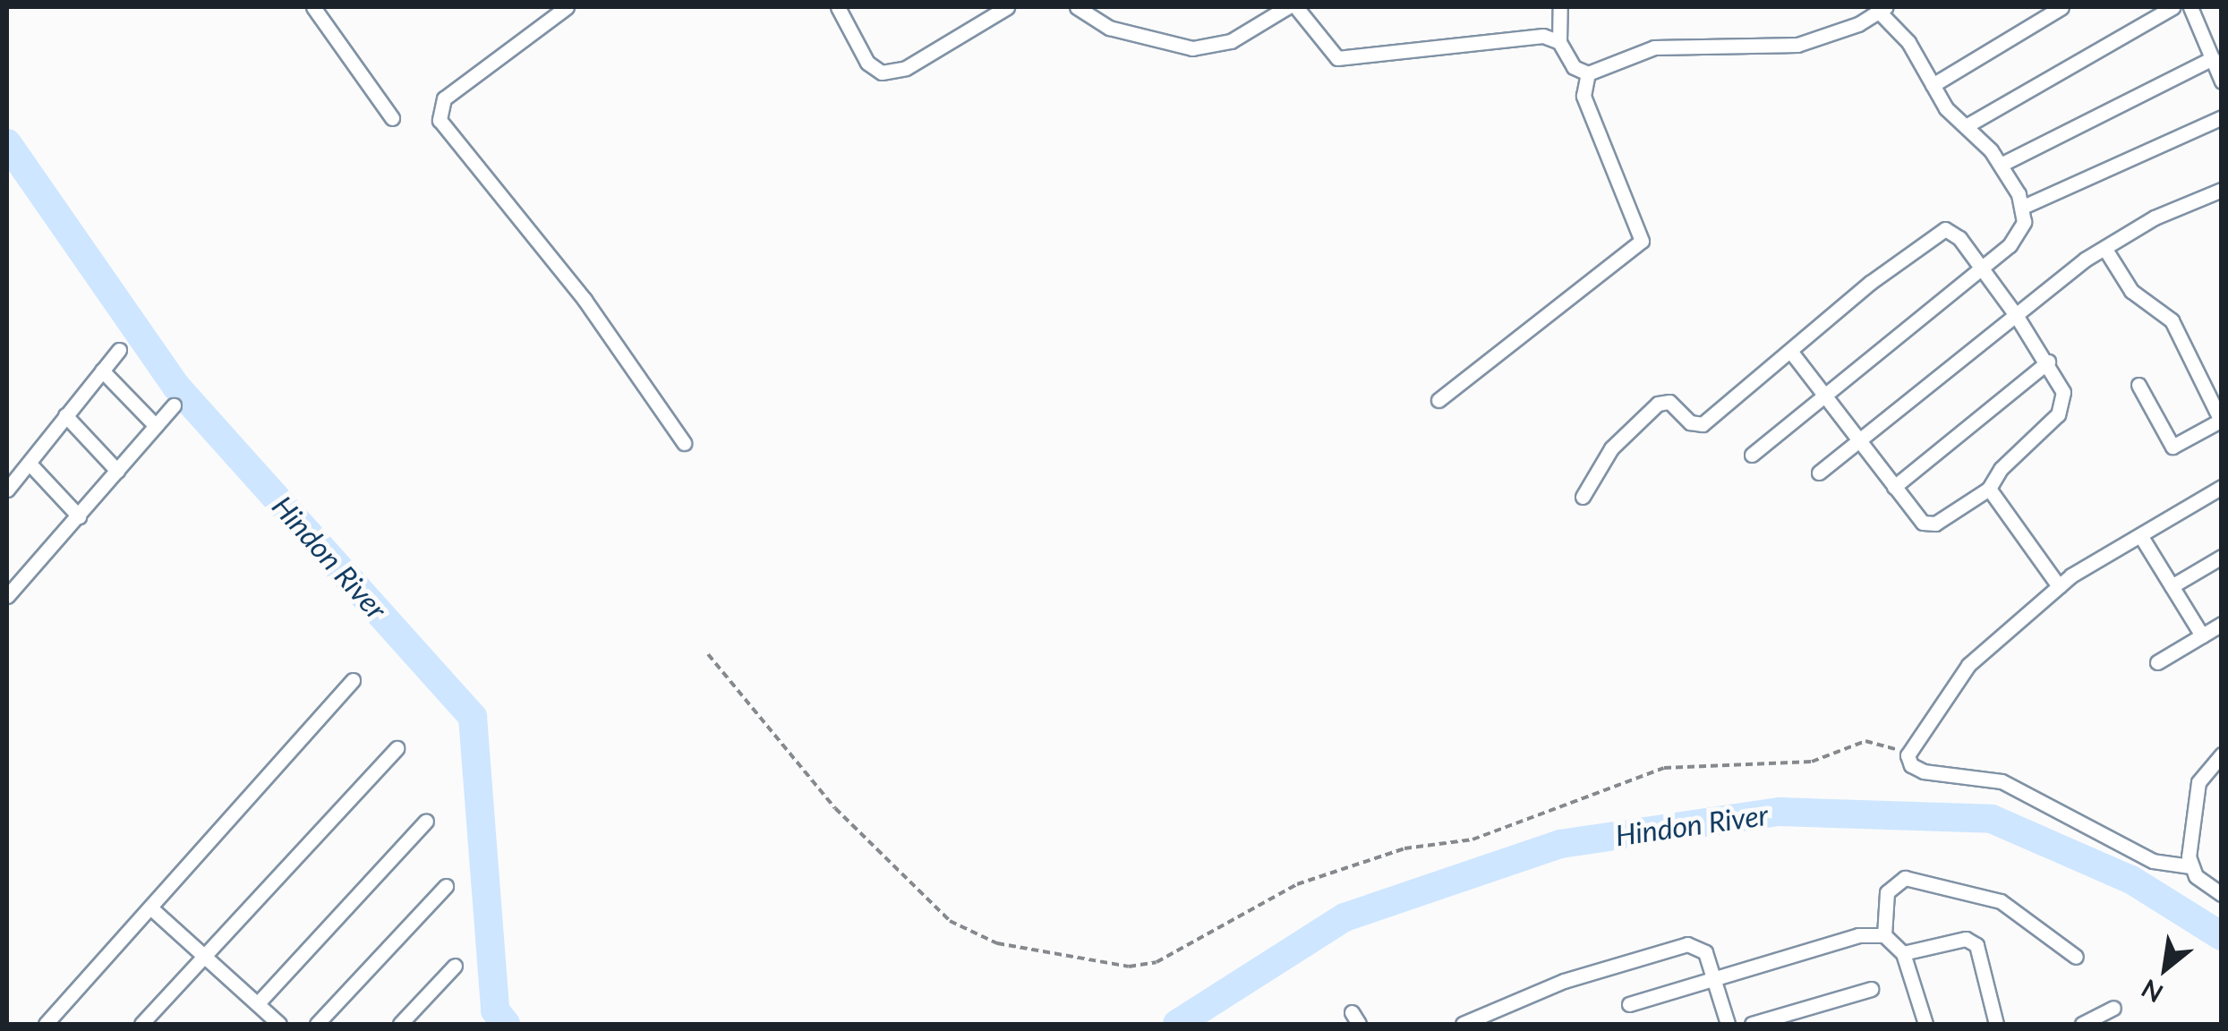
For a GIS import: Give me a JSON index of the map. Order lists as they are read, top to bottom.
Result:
{
  "water": ["Hindon River"],
  "north": "bottom left"
}
